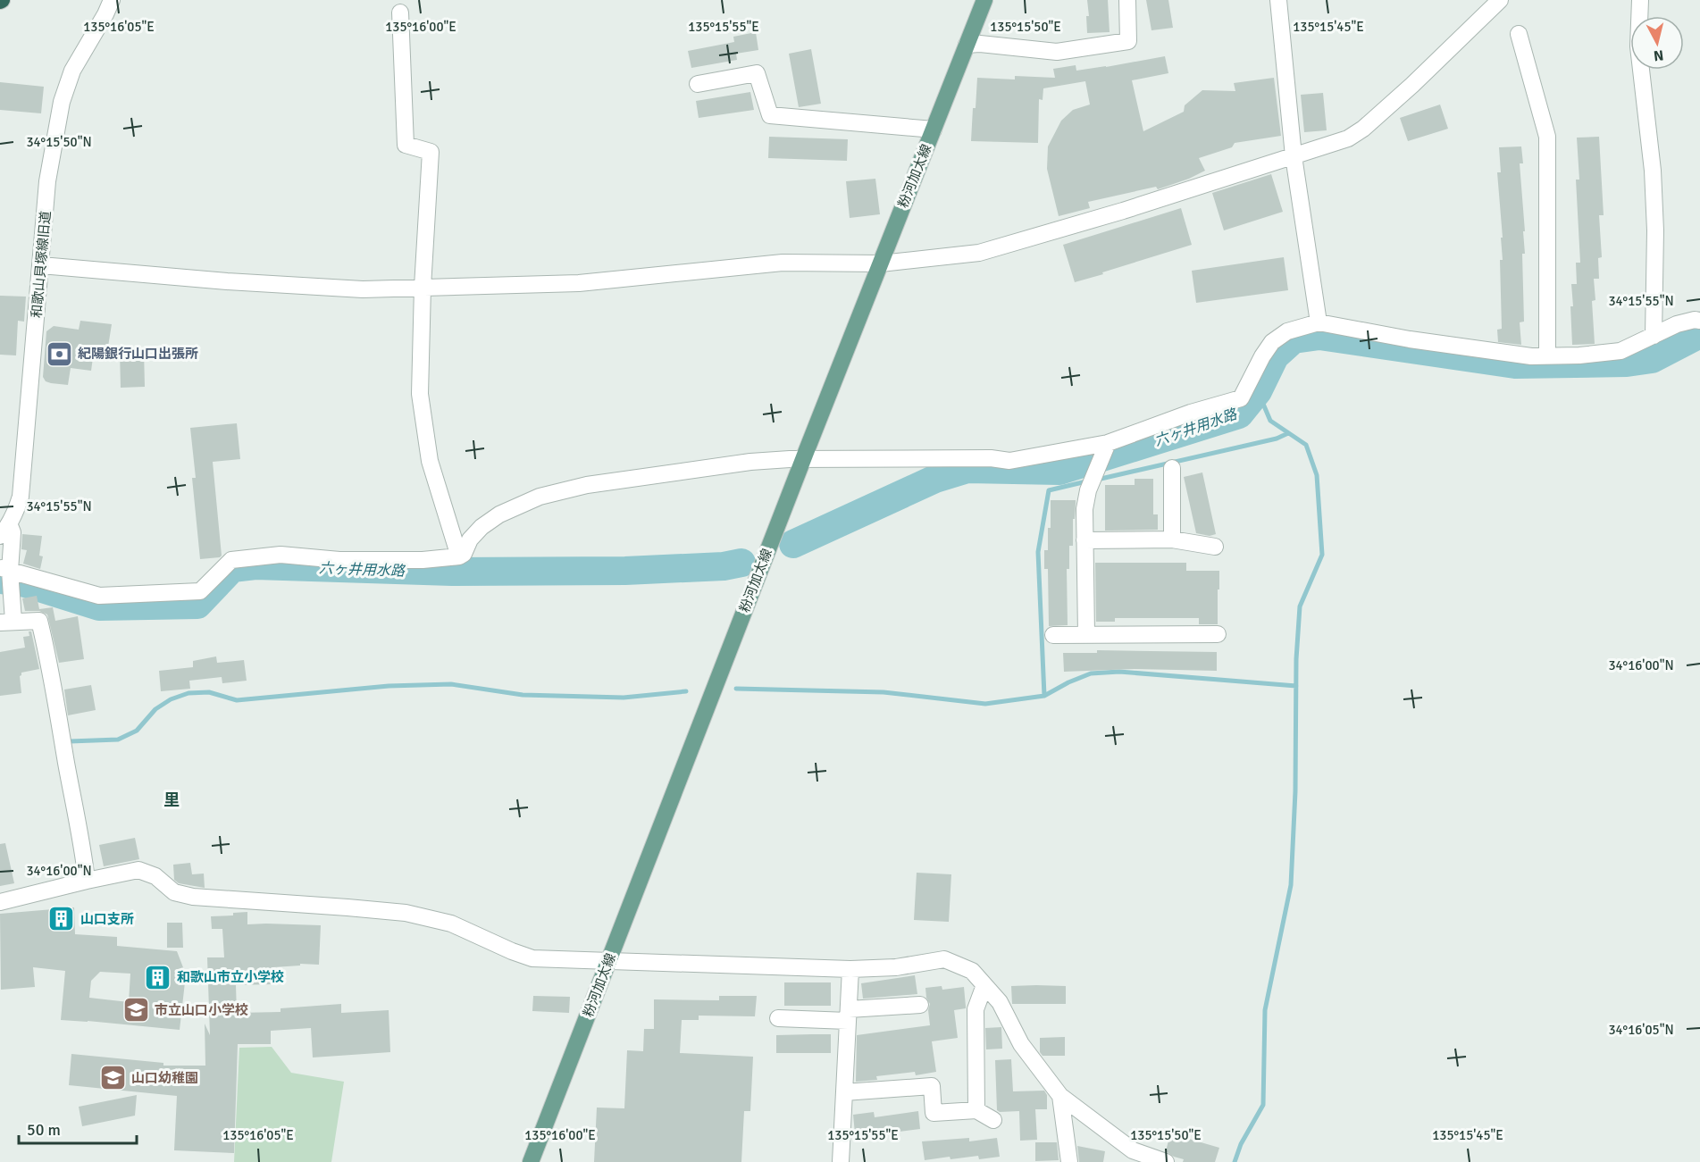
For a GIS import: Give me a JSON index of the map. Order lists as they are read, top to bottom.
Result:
{
  "streets": {
    "main road": ["粉河加太線"],
    "street": ["和歌山貝塚線旧道"]
  },
  "districts": ["里"],
  "water": ["六ヶ井用水路"],
  "places": {
    "bank": ["紀陽銀行山口出張所"],
    "building": ["山口支所", "和歌山市立小学校"],
    "school or university": ["市立山口小学校", "山口幼稚園"]
  },
  "scale_bar": "50 m",
  "north": "bottom",
  "coordinates": [
    "135°16'05\"E",
    "135°16'00\"E",
    "135°15'55\"E",
    "135°15'50\"E",
    "135°15'45\"E",
    "34°15'50\"N",
    "34°15'55\"N",
    "34°16'00\"N",
    "34°16'05\"N"
  ]
}
